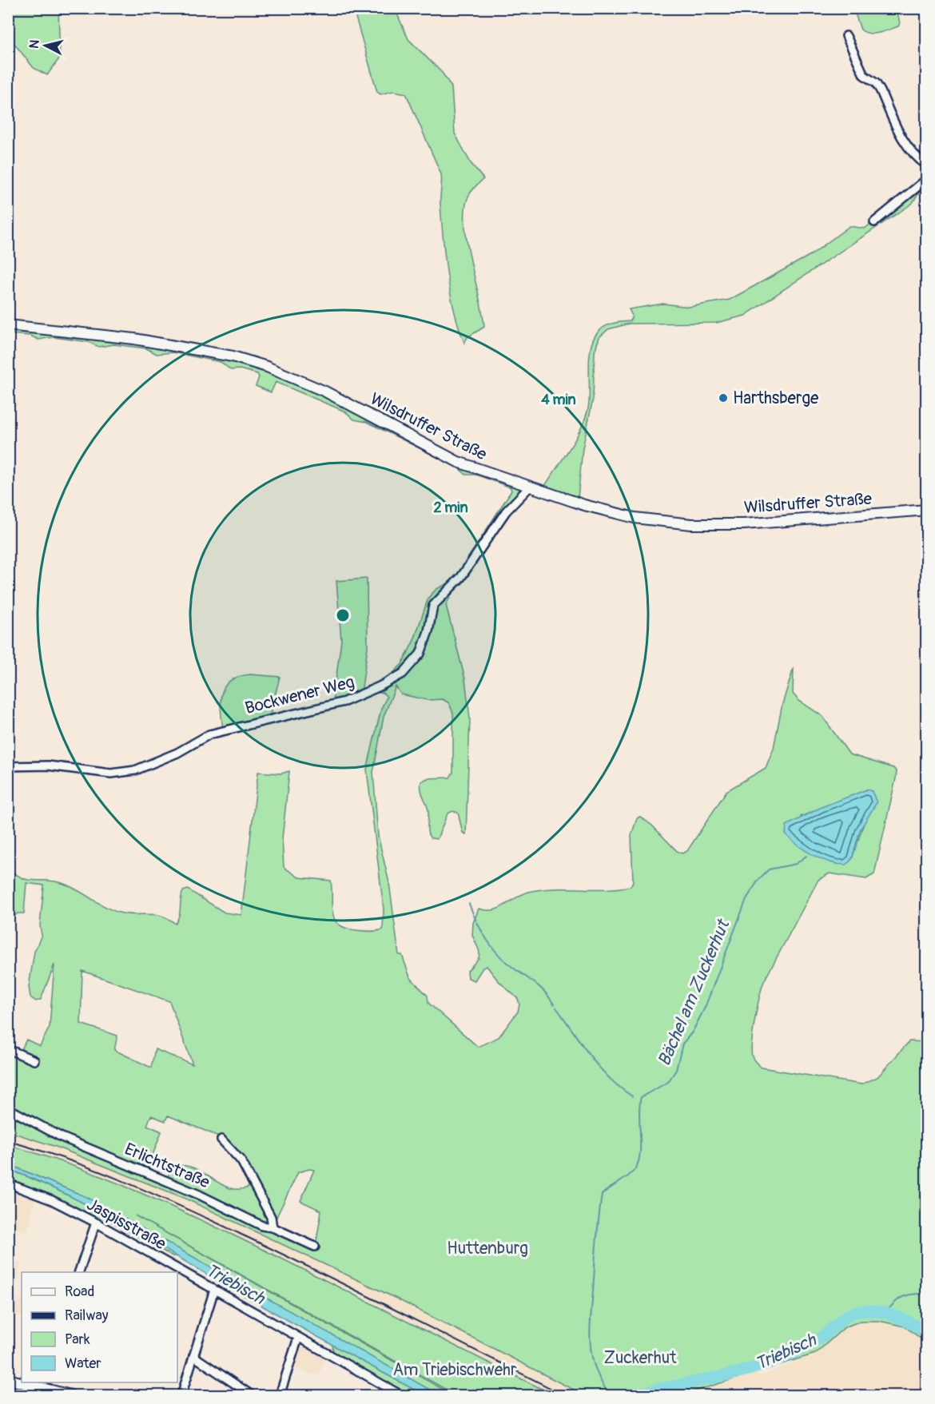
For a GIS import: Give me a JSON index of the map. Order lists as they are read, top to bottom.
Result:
{
  "streets": {
    "main road": ["Wilsdruffer Straße"],
    "street": ["Bockwener Weg", "Erlichtstraße", "Jaspisstraße"]
  },
  "crossings": [
    ["Wilsdruffer Straße", "Bockwener Weg"]
  ],
  "water": ["Bächel am Zuckerhut", "Triebisch"],
  "parks": ["Huttenburg", "Zuckerhut", "Am Triebischwehr"],
  "places": ["Harthsberge"],
  "legend": [
    "Road",
    "Railway",
    "Park",
    "Water"
  ],
  "north": "left",
  "rings": ["4 min", "2 min"]
}
